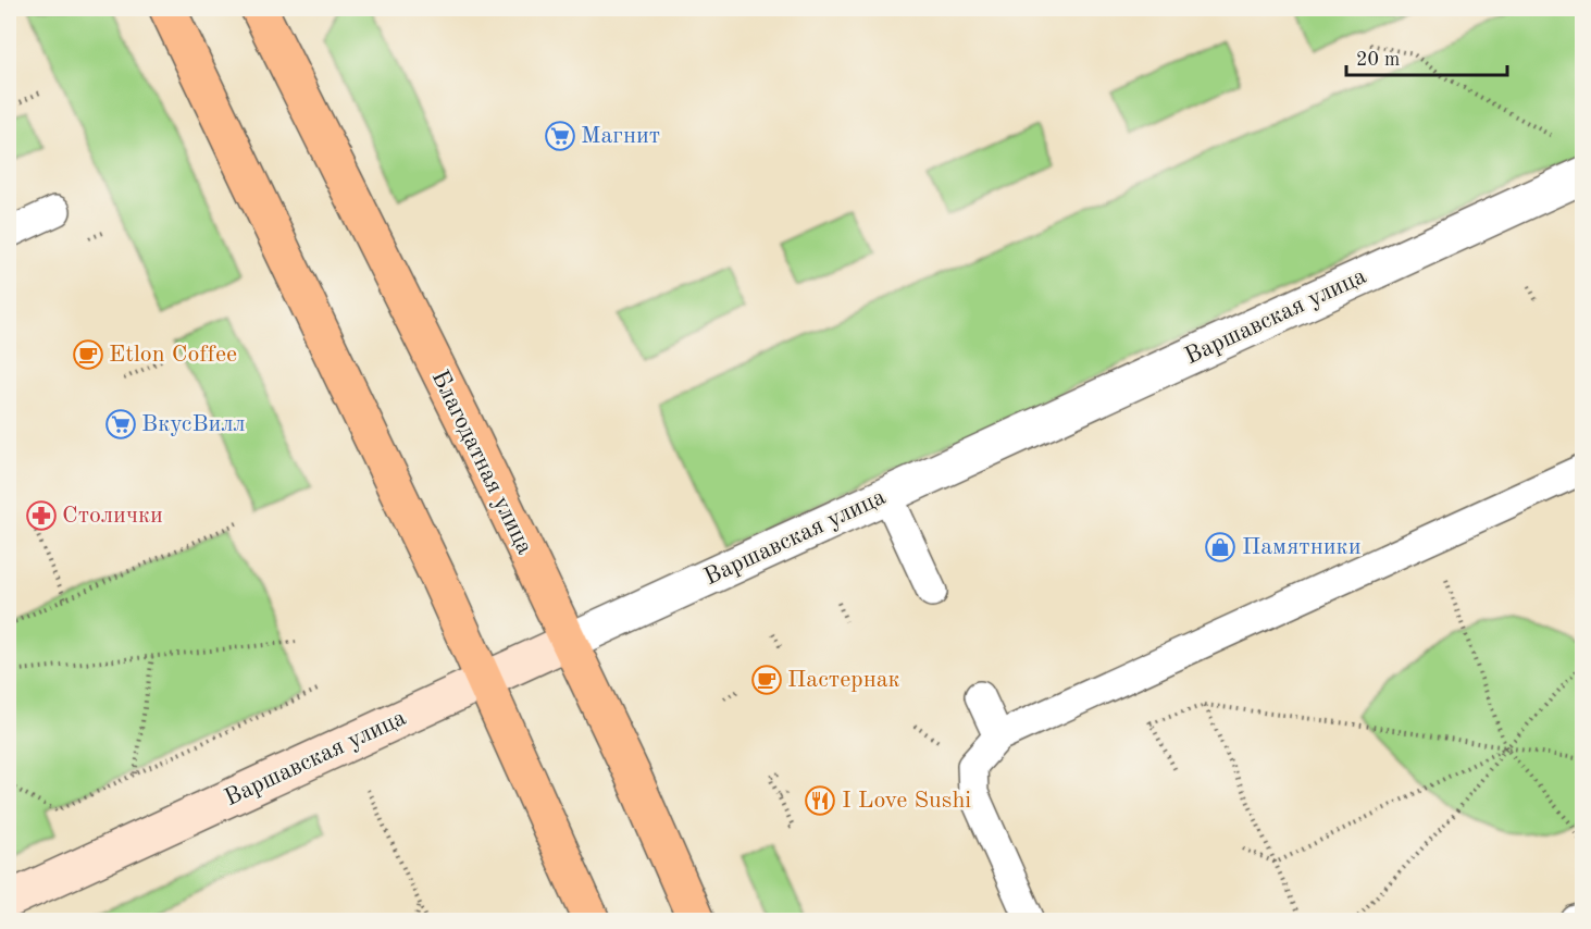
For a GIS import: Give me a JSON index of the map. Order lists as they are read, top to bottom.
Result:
{
  "streets": {
    "main road": ["Благодатная улица"],
    "street": ["Варшавская улица"]
  },
  "crossings": [
    ["Варшавская улица", "Благодатная улица"]
  ],
  "places": {
    "supermarket": ["Магнит", "ВкусВилл"],
    "cafe": ["Etlon Coffee", "Пастернак"],
    "pharmacy": ["Столички"],
    "shop": ["Памятники"],
    "restaurant": ["I Love Sushi"]
  },
  "scale_bar": "20 m"
}
